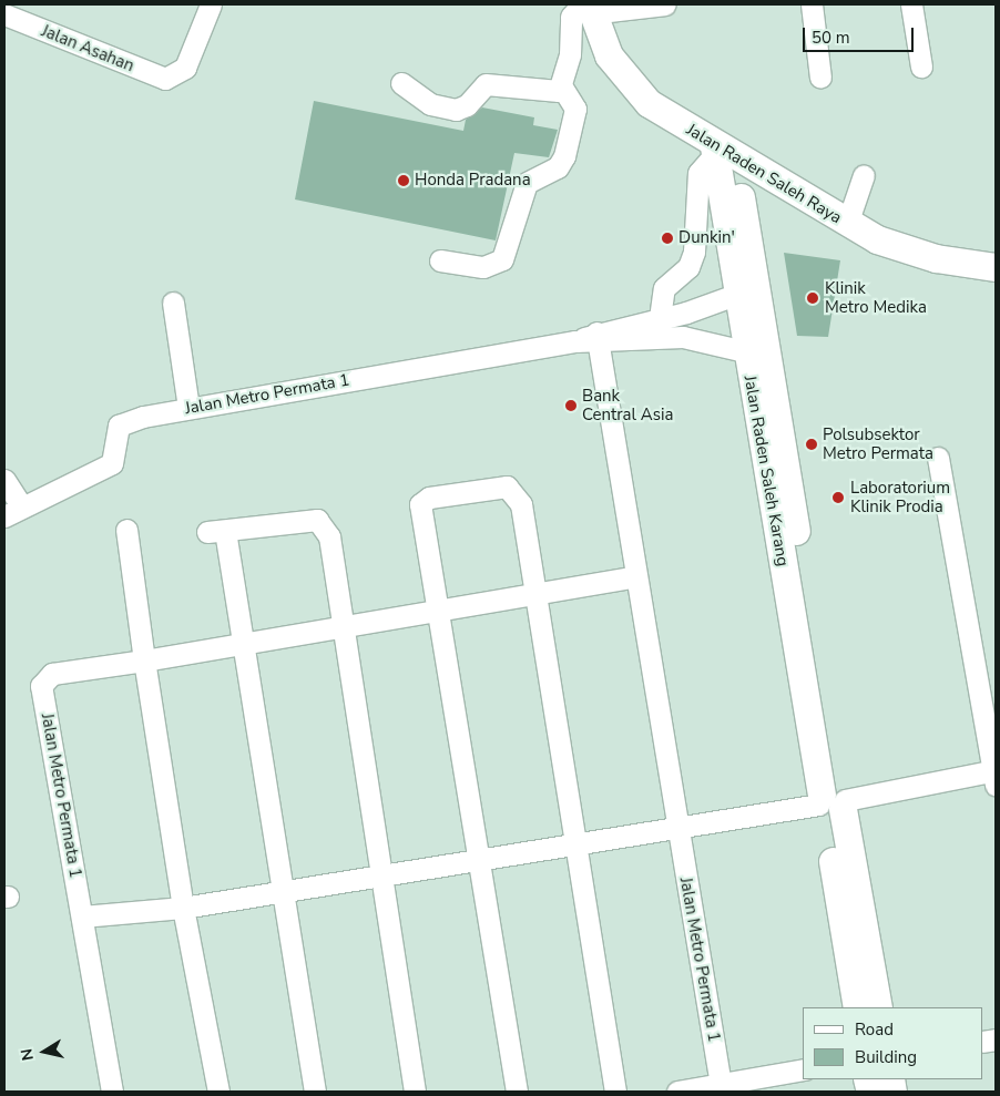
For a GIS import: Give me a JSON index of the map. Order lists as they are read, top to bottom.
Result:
{
  "streets": {
    "main road": ["Jalan Raden Saleh Raya", "Jalan Raden Saleh Karang"],
    "street": ["Jalan Asahan", "Jalan Metro Permata 1"]
  },
  "crossings": [
    ["Jalan Raden Saleh Raya", "Jalan Raden Saleh Karang"],
    ["Jalan Metro Permata 1", "Jalan Raden Saleh Karang"]
  ],
  "places": [
    "Honda Pradana",
    "Dunkin'",
    "Klinik Metro Medika",
    "Bank Central Asia",
    "Polsubsektor Metro Permata",
    "Laboratorium Klinik Prodia"
  ],
  "legend": ["Road", "Building"],
  "scale_bar": "50 m",
  "north": "left"
}
